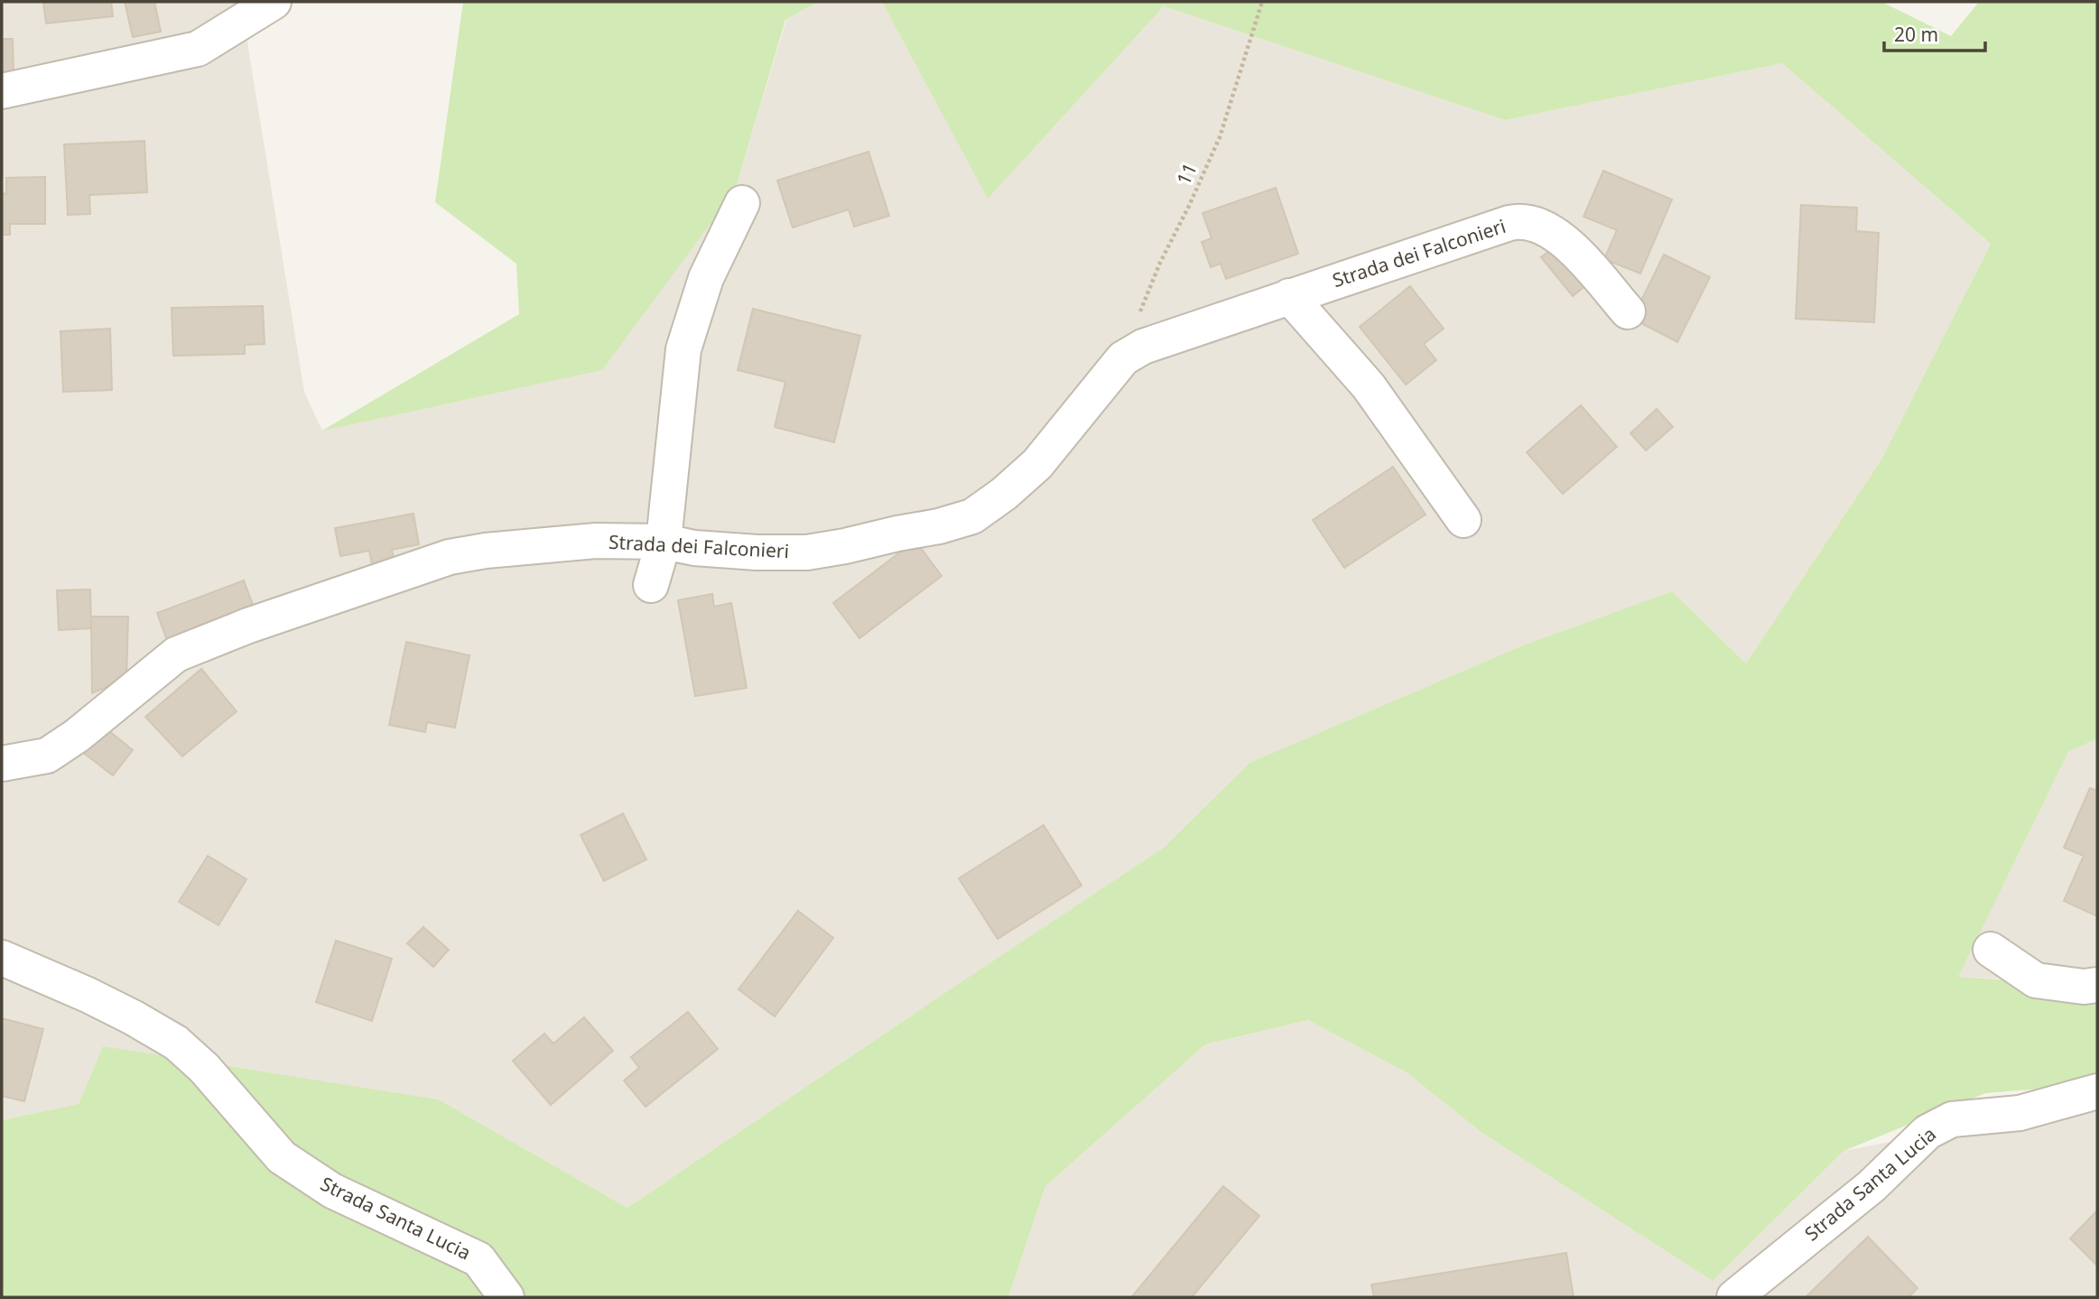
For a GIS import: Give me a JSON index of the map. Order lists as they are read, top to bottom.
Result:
{
  "streets": {
    "street": ["Strada dei Falconieri", "Strada Santa Lucia"],
    "path": ["11"]
  },
  "crossings": [
    ["11", "Strada dei Falconieri"]
  ],
  "scale_bar": "20 m"
}
